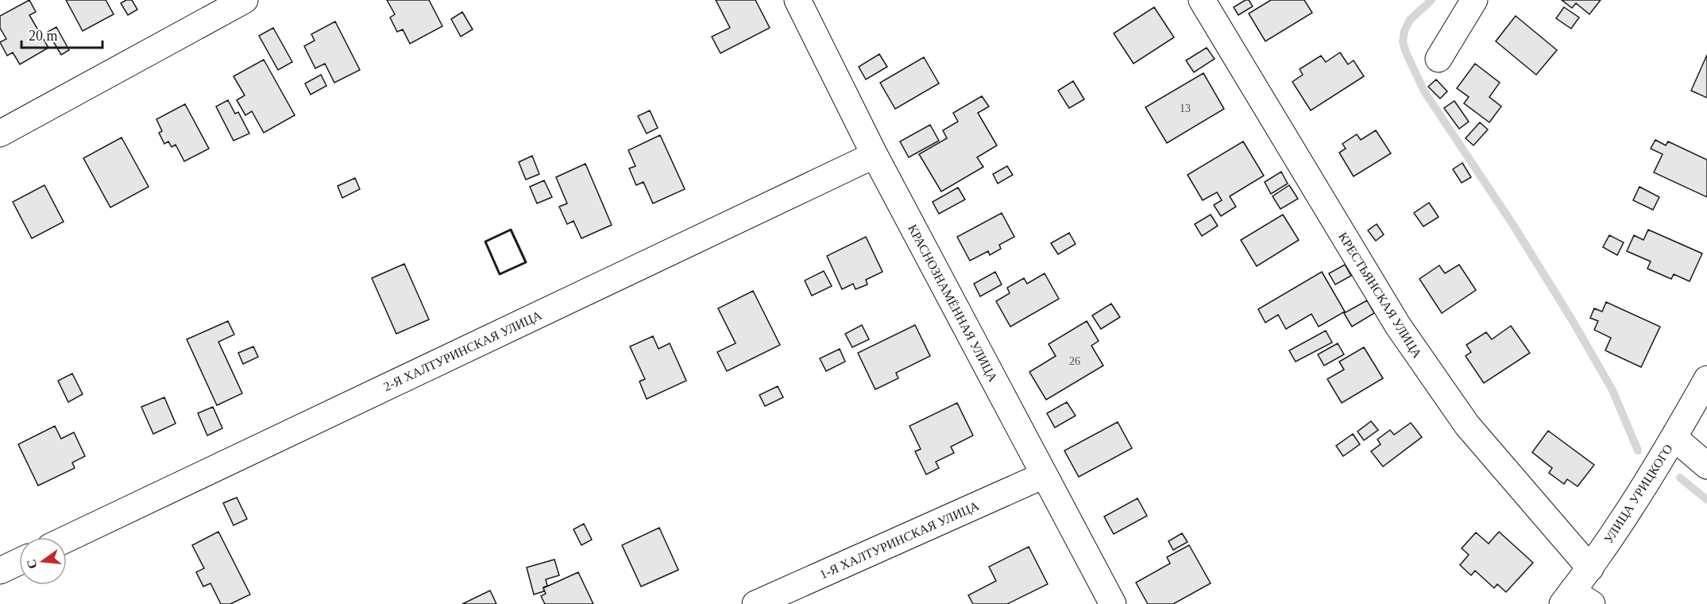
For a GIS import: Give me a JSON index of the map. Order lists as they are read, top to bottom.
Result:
{
  "streets": {
    "street": [
      "КРЕСТЬЯНСКАЯ УЛИЦА",
      "КРАСНОЗНАМЁННАЯ УЛИЦА",
      "2-Я ХАЛТУРИНСКАЯ УЛИЦА",
      "УЛИЦА УРИЦКОГО",
      "1-Я ХАЛТУРИНСКАЯ УЛИЦА"
    ]
  },
  "crossings": [
    ["КРЕСТЬЯНСКАЯ УЛИЦА", "УЛИЦА УРИЦКОГО"],
    ["КРАСНОЗНАМЁННАЯ УЛИЦА", "2-Я ХАЛТУРИНСКАЯ УЛИЦА"],
    ["КРАСНОЗНАМЁННАЯ УЛИЦА", "1-Я ХАЛТУРИНСКАЯ УЛИЦА"]
  ],
  "house_numbers": ["13", "26"],
  "scale_bar": "20 m",
  "north": "left"
}
